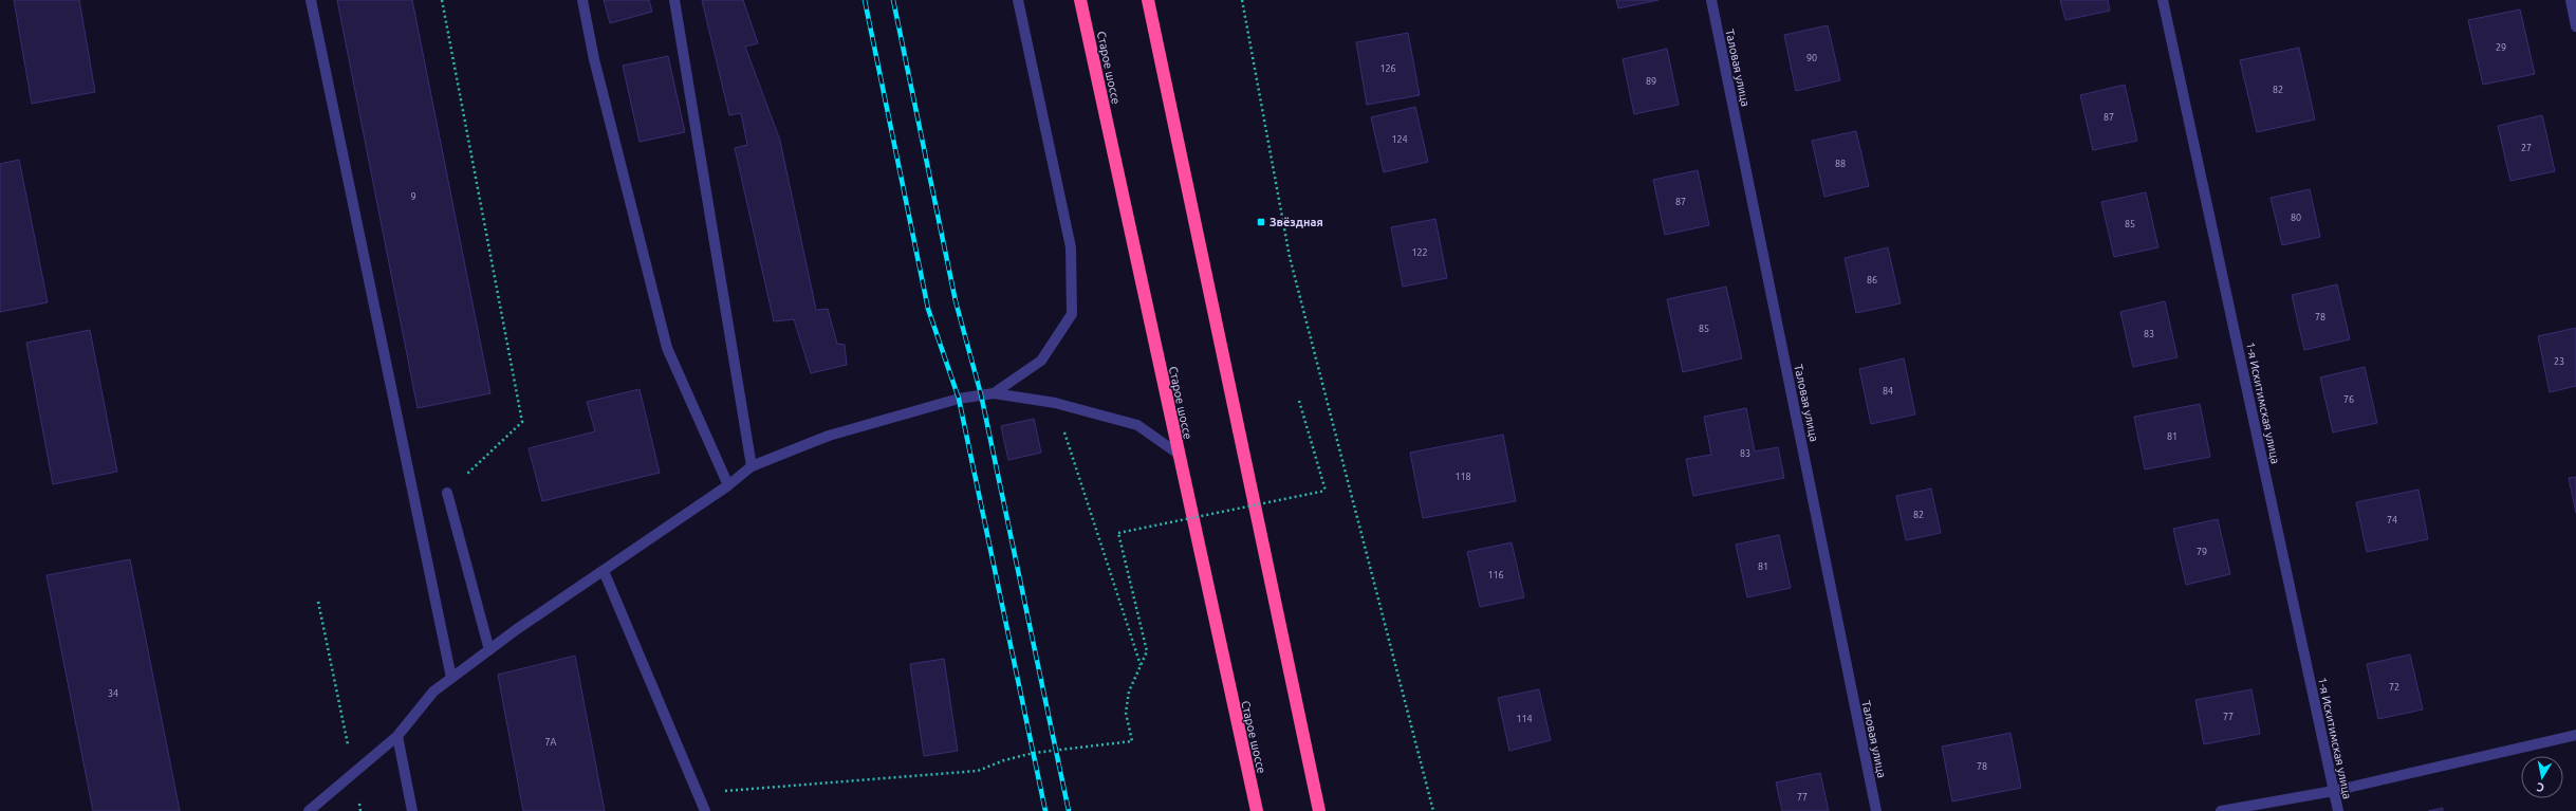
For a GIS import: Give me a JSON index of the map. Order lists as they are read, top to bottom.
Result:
{
  "streets": {
    "highway": ["Старое шоссе"],
    "street": ["Таловая улица", "1-я Искитимская улица"]
  },
  "places": {
    "transit": ["Звёздная"]
  },
  "house_numbers": [
    "29",
    "90",
    "126",
    "89",
    "82",
    "87",
    "124",
    "27",
    "88",
    "9",
    "87",
    "80",
    "85",
    "122",
    "86",
    "78",
    "85",
    "83",
    "23",
    "84",
    "76",
    "81",
    "83",
    "118",
    "82",
    "74",
    "79",
    "81",
    "116",
    "72",
    "34",
    "77",
    "114",
    "7А",
    "78",
    "77"
  ],
  "north": "bottom"
}
